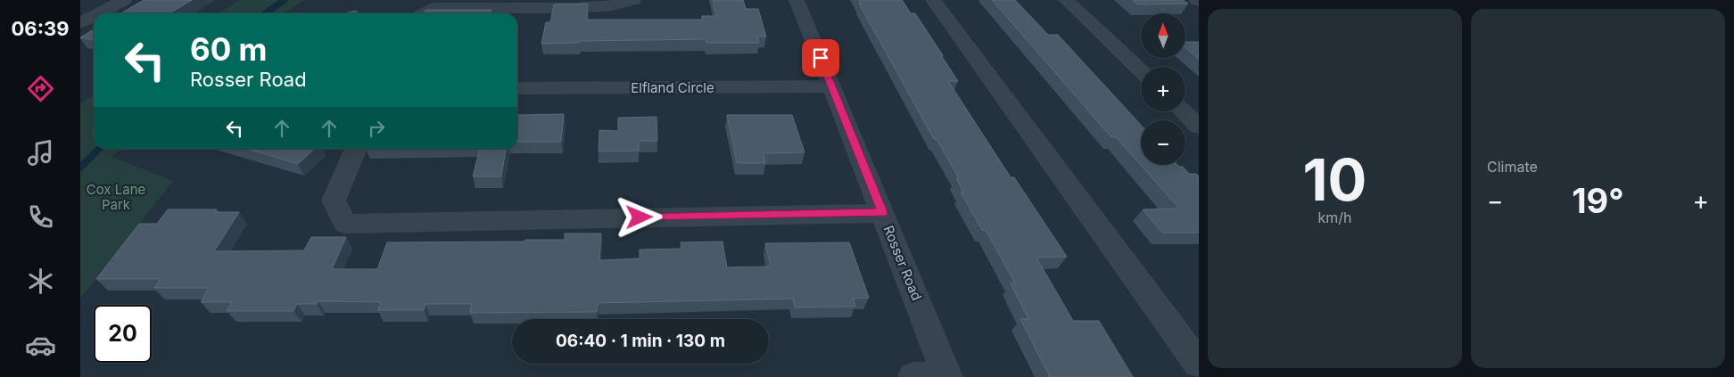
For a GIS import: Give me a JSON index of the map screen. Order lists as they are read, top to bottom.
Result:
{
  "streets": {
    "street": ["Elfland Circle", "Rosser Road"]
  },
  "crossings": [
    ["Elfland Circle", "Rosser Road"]
  ],
  "parks": ["Cox Lane Park"],
  "north": "top",
  "page": {
    "tabs": "06:39",
    "tile": [
      ["10", "km/h"],
      "Climate"
    ],
    "map_buttons": ["+", "−"],
    "turn": ["60 m", "Rosser Road"],
    "heat": ["−", "19°", "+"],
    "limit": "20",
    "trip": "06:40 · 1 min · 130 m"
  }
}
